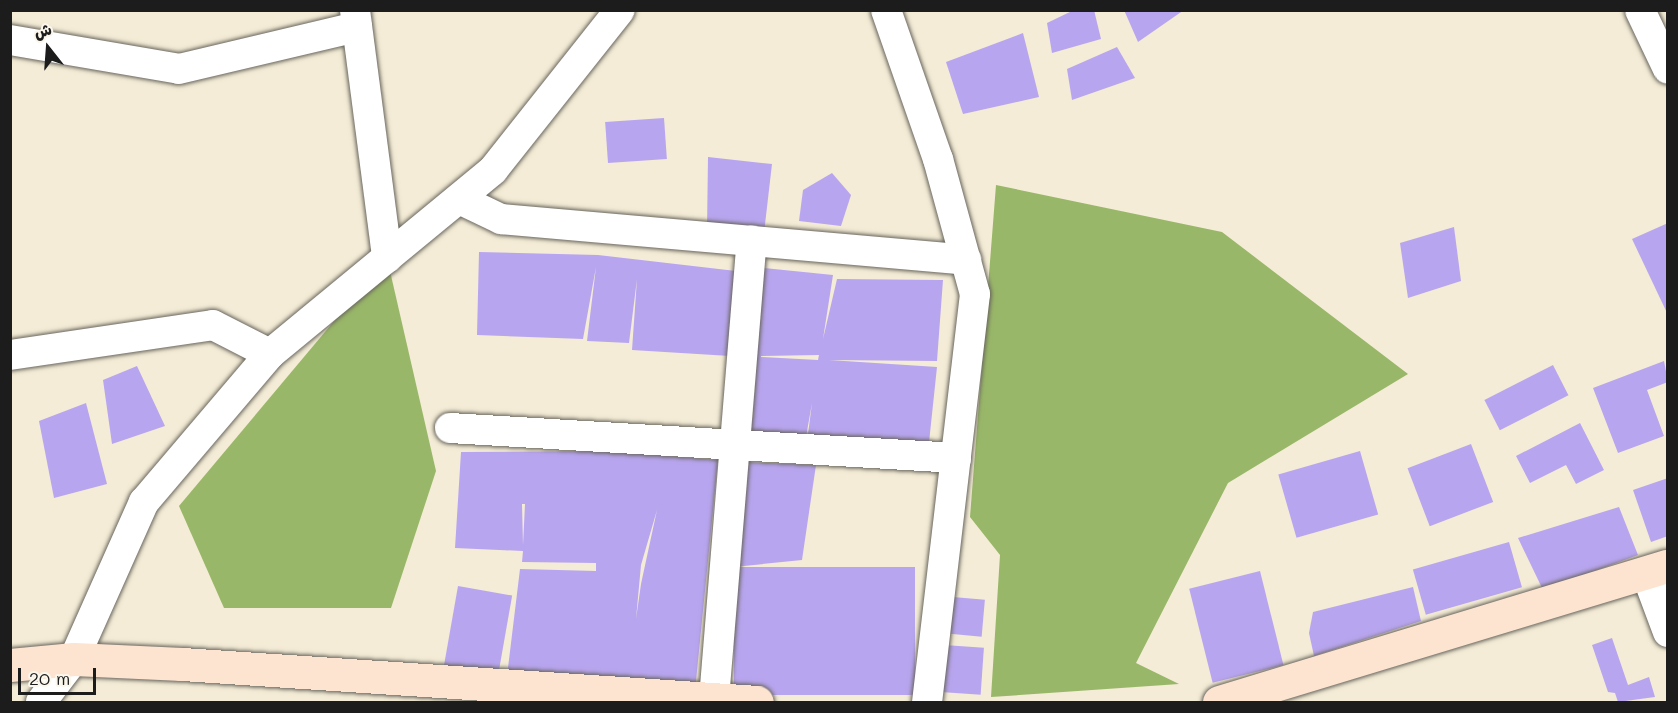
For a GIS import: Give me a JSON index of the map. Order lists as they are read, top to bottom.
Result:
{
  "scale_bar": "20 m",
  "north": "top"
}
